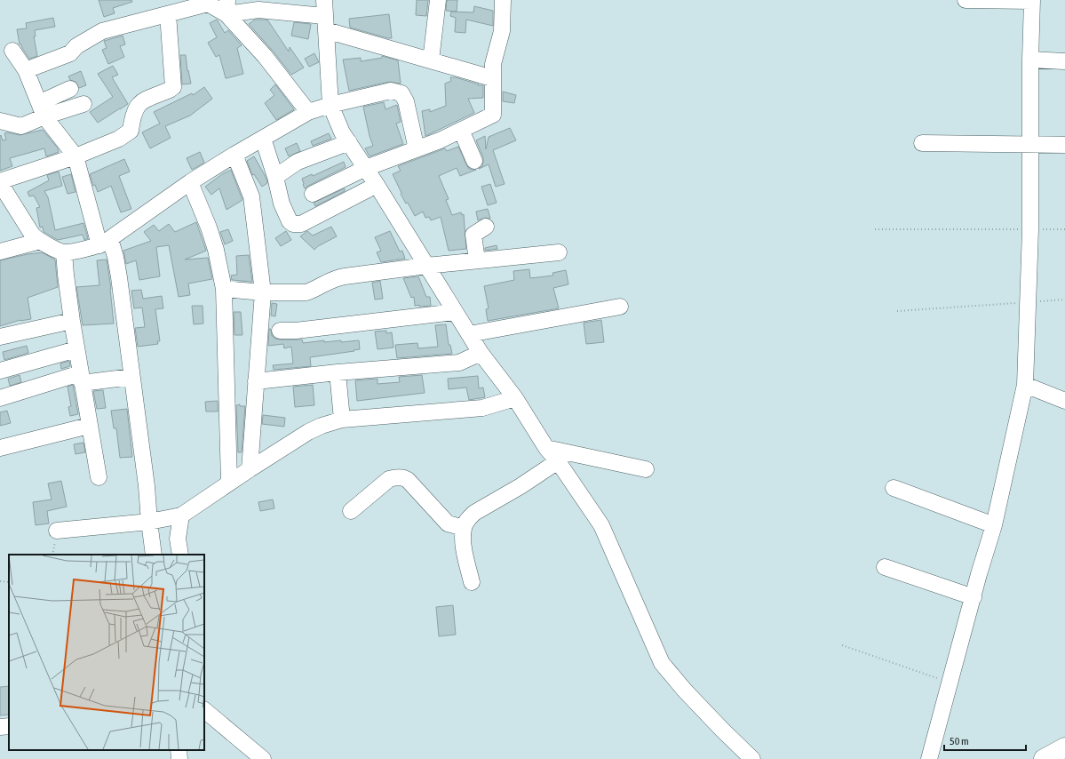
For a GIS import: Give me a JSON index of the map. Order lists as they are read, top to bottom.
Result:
{
  "scale_bar": "50 m"
}
